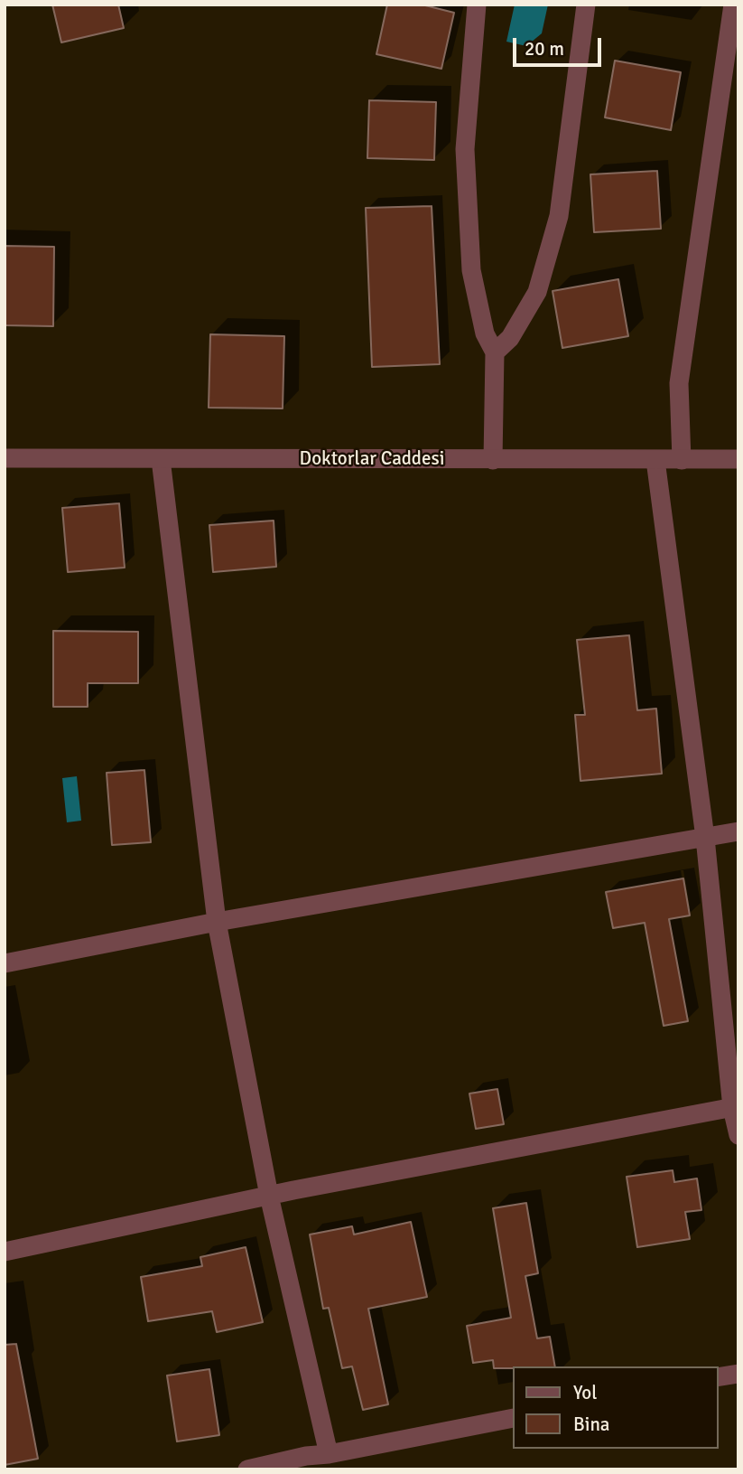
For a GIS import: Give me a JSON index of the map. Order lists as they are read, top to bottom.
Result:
{
  "streets": {
    "street": ["Doktorlar Caddesi"]
  },
  "legend": ["Yol", "Bina"],
  "scale_bar": "20 m"
}
